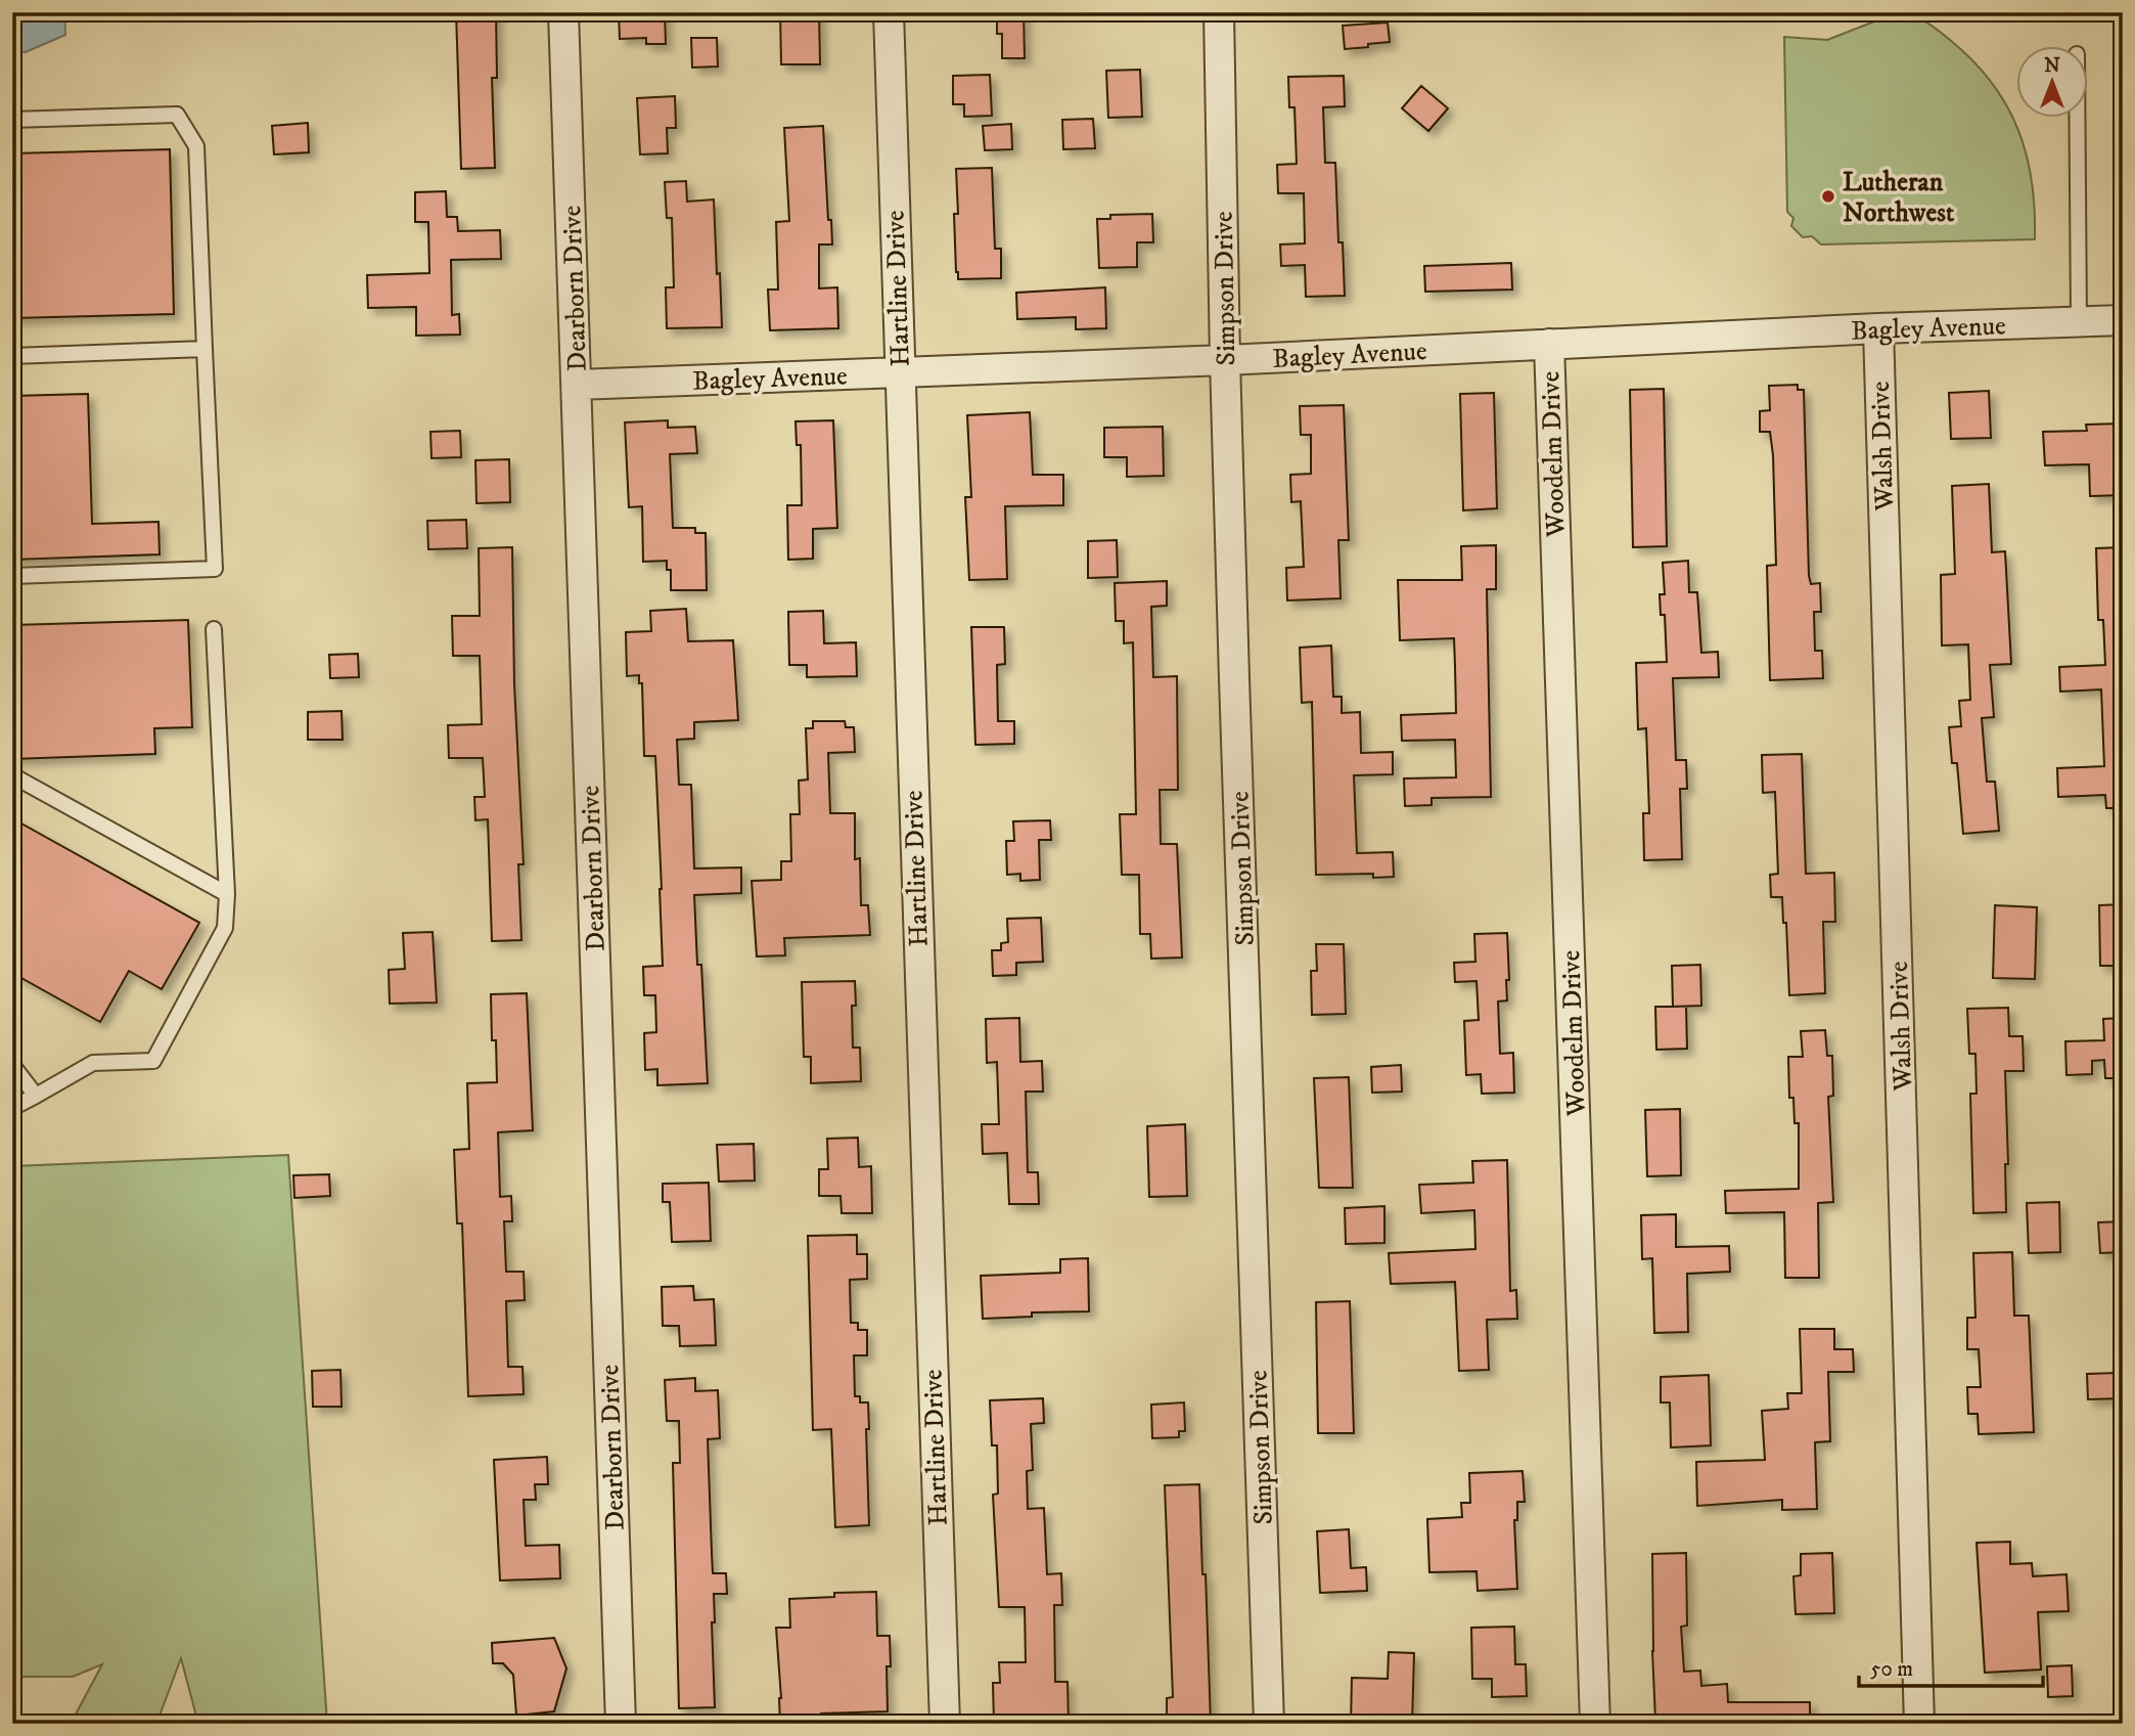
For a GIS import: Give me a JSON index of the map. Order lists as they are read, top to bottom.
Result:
{
  "streets": {
    "street": [
      "Dearborn Drive",
      "Hartline Drive",
      "Simpson Drive",
      "Bagley Avenue",
      "Walsh Drive",
      "Woodelm Drive"
    ]
  },
  "crossings": [
    ["Dearborn Drive", "Bagley Avenue"],
    ["Hartline Drive", "Bagley Avenue"],
    ["Simpson Drive", "Bagley Avenue"],
    ["Bagley Avenue", "Walsh Drive"],
    ["Bagley Avenue", "Woodelm Drive"]
  ],
  "places": ["Lutheran Northwest"],
  "scale_bar": "50 m",
  "north": "top"
}
